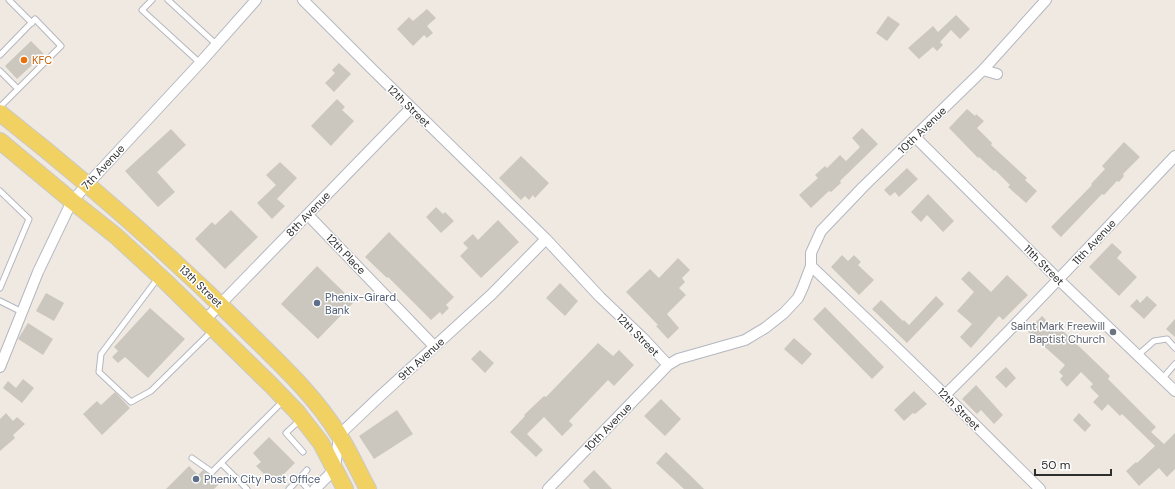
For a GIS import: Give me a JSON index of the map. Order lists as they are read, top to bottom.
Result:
{
  "streets": {
    "main road": ["13th Street"],
    "street": [
      "12th Street",
      "10th Avenue",
      "7th Avenue",
      "8th Avenue",
      "11th Avenue",
      "12th Place",
      "11th Street",
      "9th Avenue"
    ]
  },
  "crossings": [
    ["12th Street", "10th Avenue"],
    ["12th Street", "8th Avenue"],
    ["12th Street", "11th Avenue"],
    ["12th Street", "9th Avenue"],
    ["10th Avenue", "11th Street"],
    ["7th Avenue", "13th Street"],
    ["8th Avenue", "12th Place"],
    ["8th Avenue", "13th Street"],
    ["11th Avenue", "11th Street"],
    ["12th Place", "9th Avenue"],
    ["13th Street", "9th Avenue"]
  ],
  "places": [
    "KFC",
    "Phenix-Girard Bank",
    "Saint Mark Freewill Baptist Church",
    "Phenix City Post Office"
  ],
  "scale_bar": "50 m"
}
